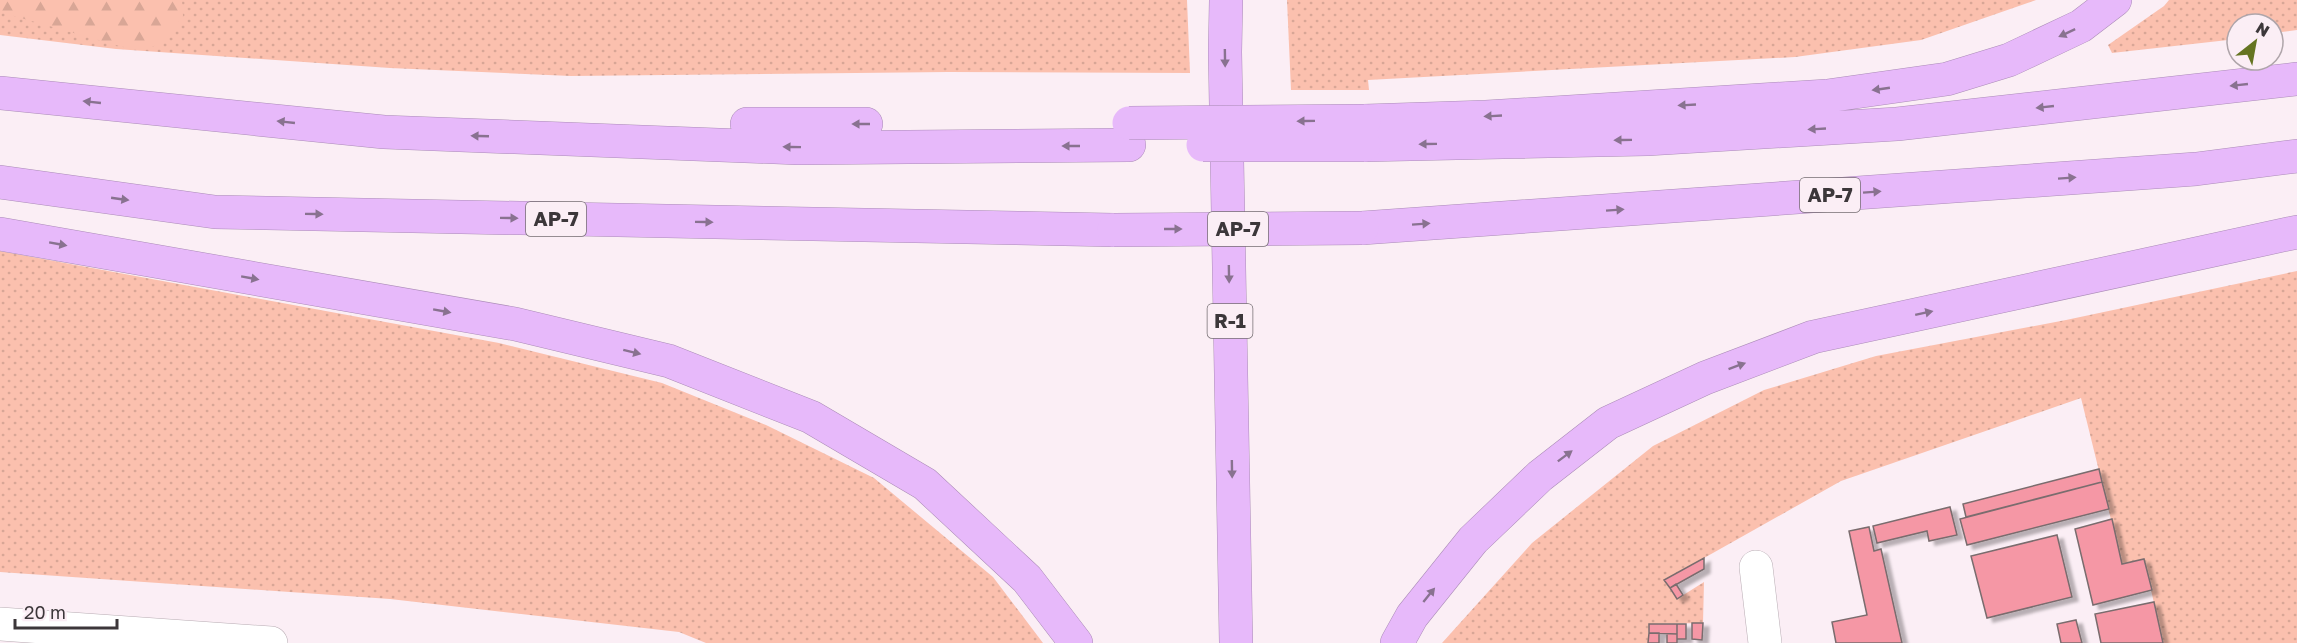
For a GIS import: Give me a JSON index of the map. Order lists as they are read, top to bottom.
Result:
{
  "streets": {
    "highway": ["AP-7", "R-1"]
  },
  "scale_bar": "20 m",
  "north": "top right"
}
